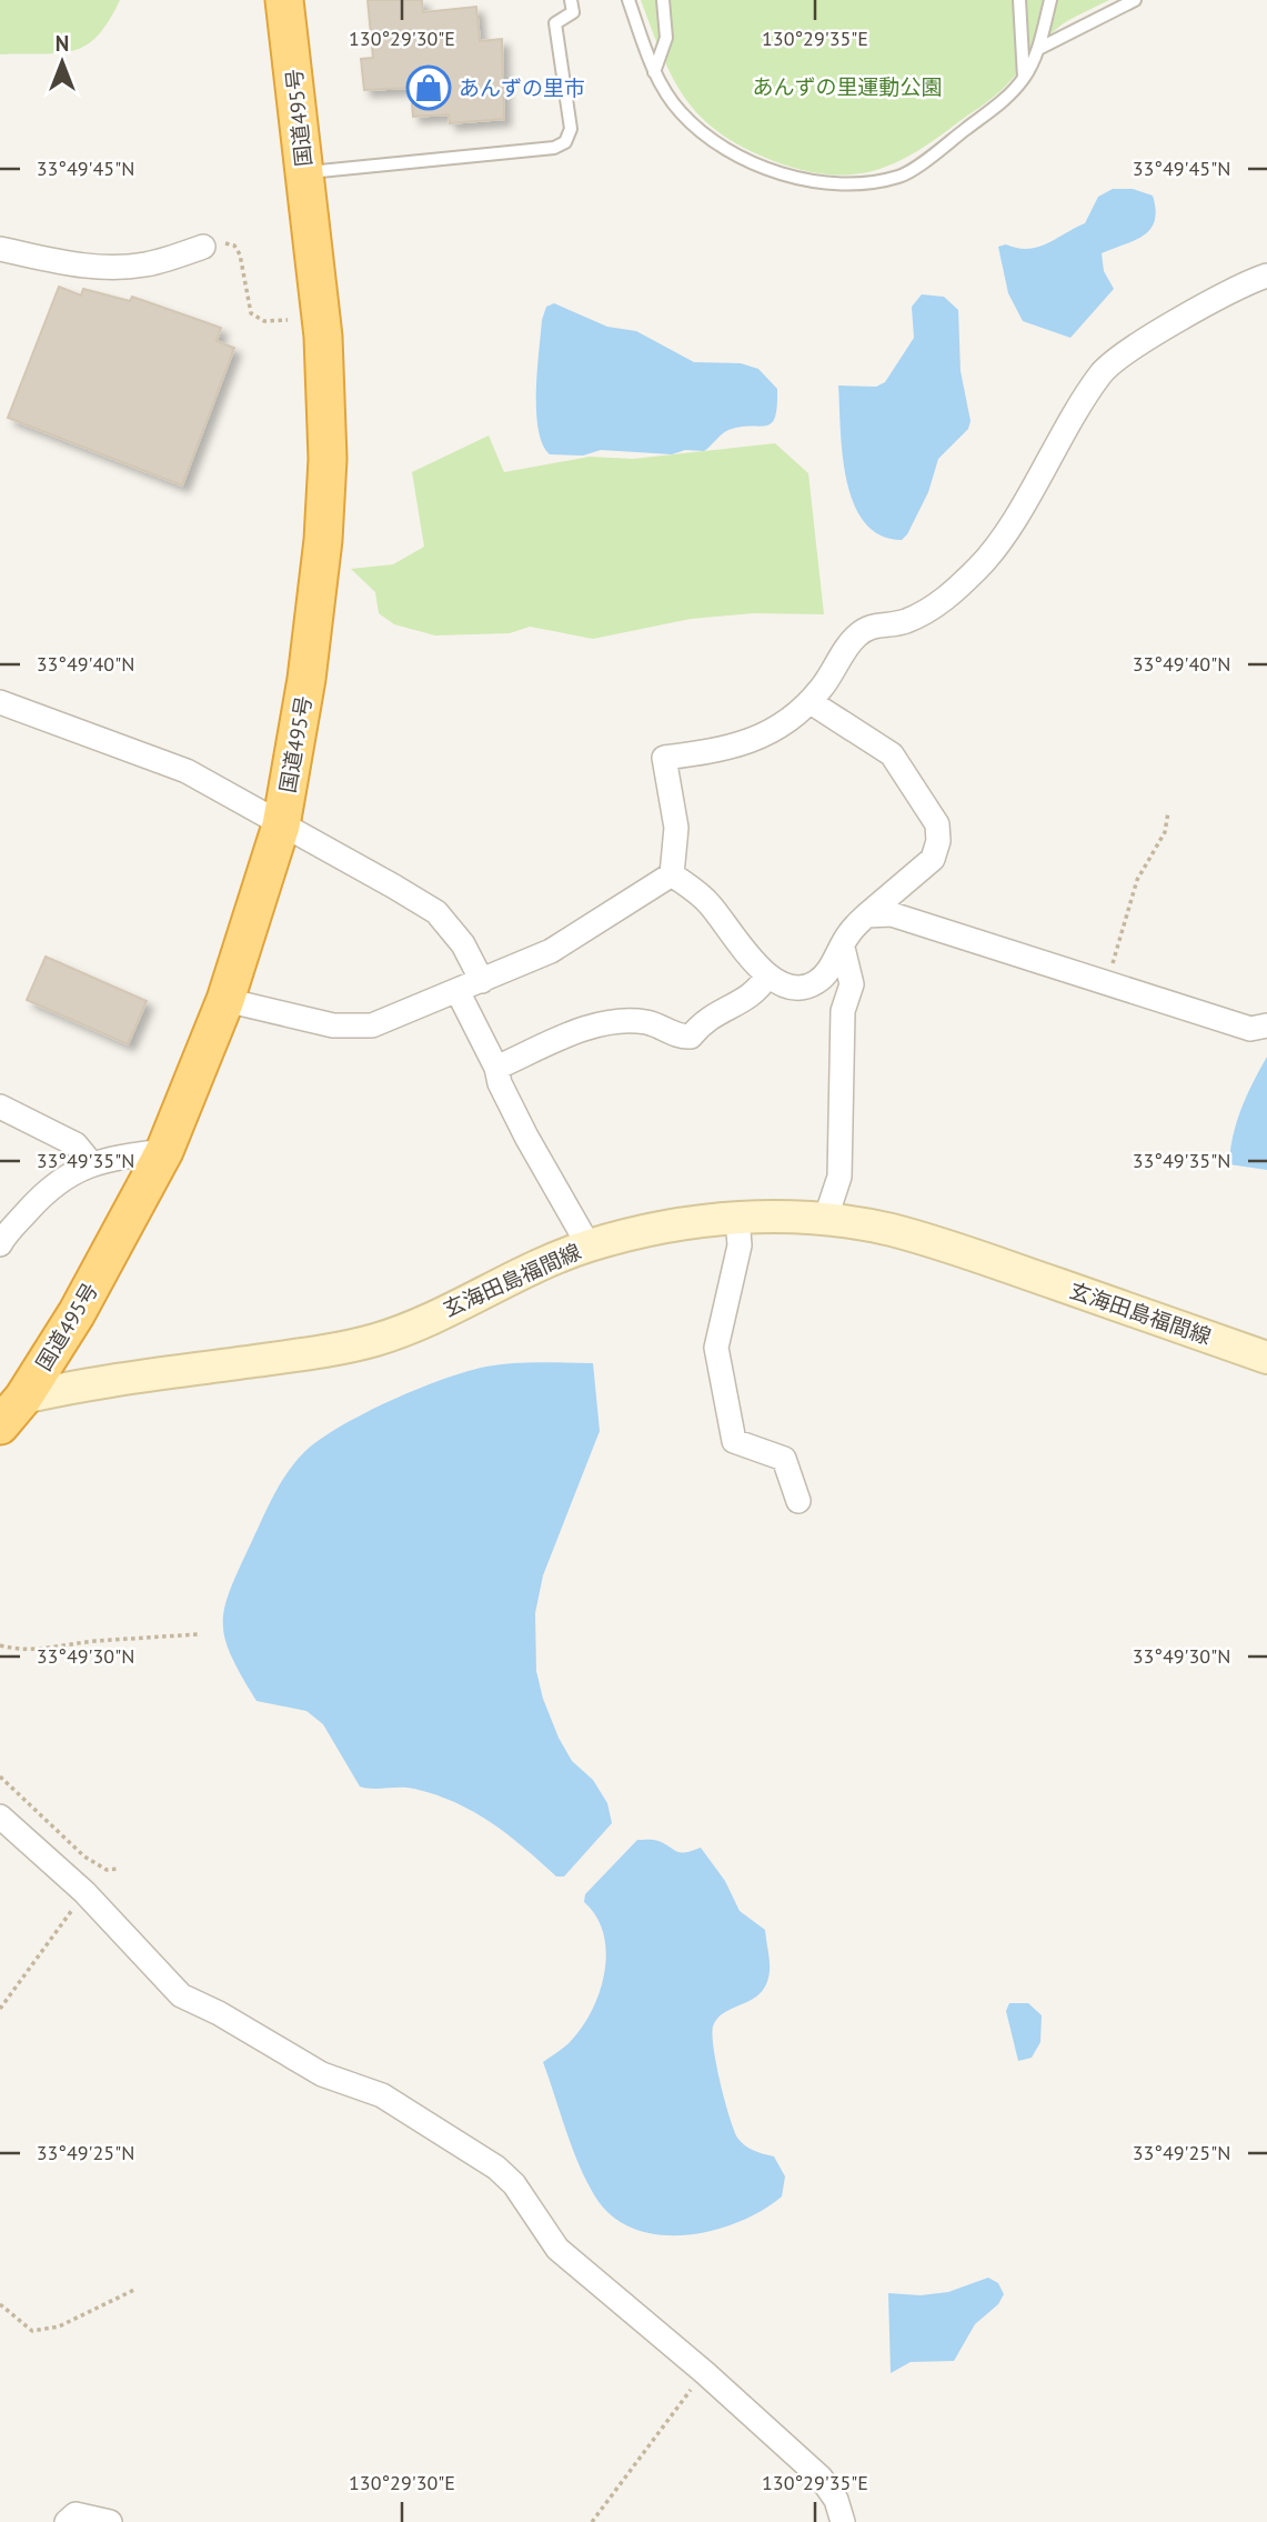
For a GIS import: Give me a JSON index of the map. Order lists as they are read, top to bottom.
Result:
{
  "streets": {
    "highway": ["国道495号"],
    "main road": ["玄海田島福間線"]
  },
  "crossings": [
    ["国道495号", "玄海田島福間線"]
  ],
  "parks": ["あんずの里運動公園"],
  "places": {
    "shop": ["あんずの里市"]
  },
  "north": "top",
  "coordinates": [
    "130°29'30\"E",
    "130°29'35\"E",
    "33°49'45\"N",
    "33°49'40\"N",
    "33°49'35\"N",
    "33°49'30\"N",
    "33°49'25\"N"
  ]
}
